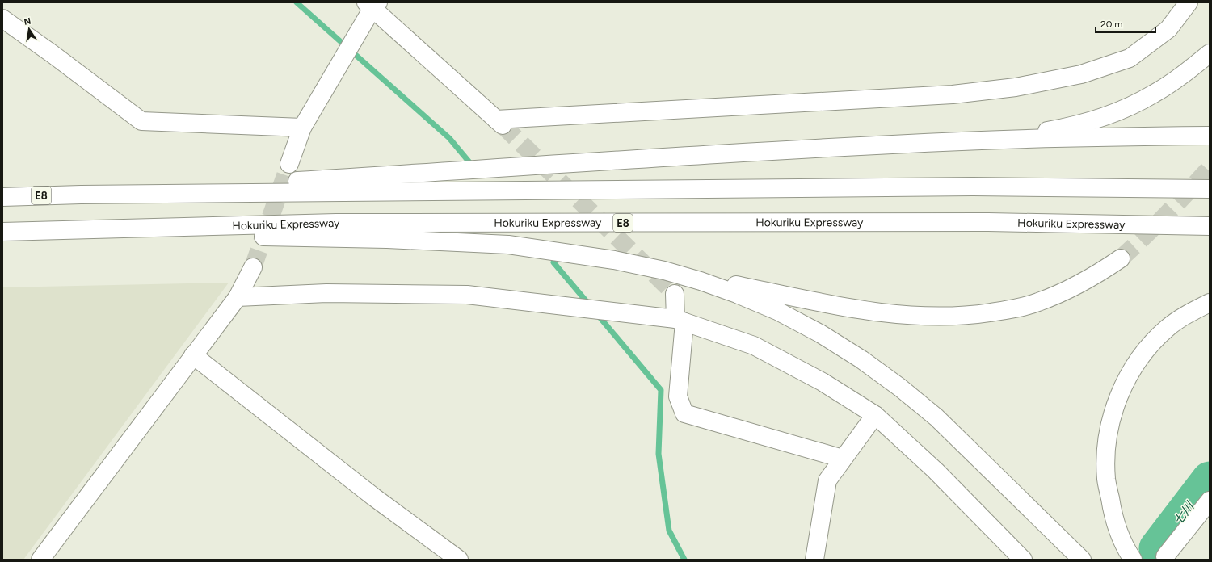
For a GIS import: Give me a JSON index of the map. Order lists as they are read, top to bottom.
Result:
{
  "streets": {
    "main road": ["E8", "Hokuriku Expressway"]
  },
  "water": ["七川"],
  "scale_bar": "20 m",
  "north": "top"
}
